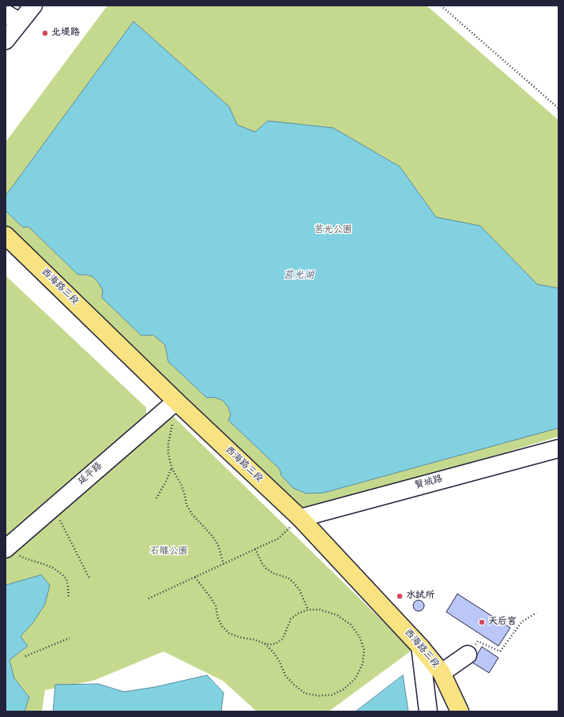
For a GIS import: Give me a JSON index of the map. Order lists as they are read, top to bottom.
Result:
{
  "streets": {
    "main road": ["西海路三段"],
    "street": ["延平路", "賢城路"]
  },
  "crossings": [
    ["西海路三段", "延平路"],
    ["西海路三段", "賢城路"]
  ],
  "water": ["莒光湖"],
  "parks": ["莒光公園", "石雕公園"],
  "places": ["北堤路", "水試所", "天后宮"]
}
